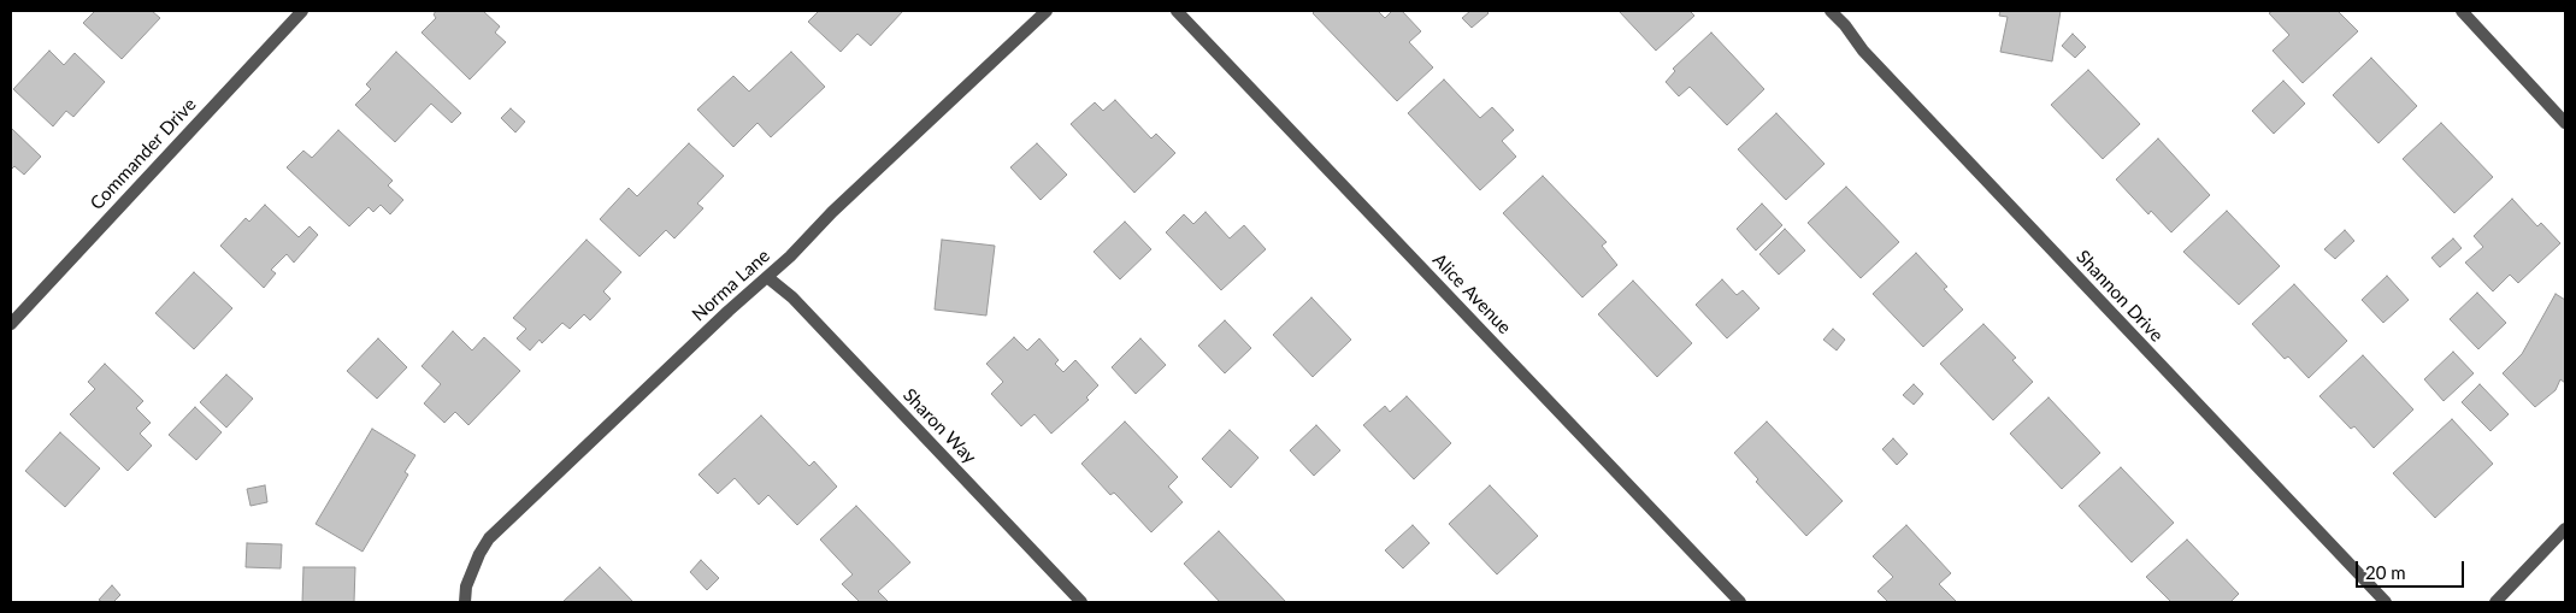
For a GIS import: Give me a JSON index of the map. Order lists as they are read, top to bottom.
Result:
{
  "streets": {
    "street": [
      "Commander Drive",
      "Norma Lane",
      "Alice Avenue",
      "Shannon Drive",
      "Sharon Way"
    ]
  },
  "crossings": [
    ["Norma Lane", "Sharon Way"]
  ],
  "scale_bar": "20 m"
}
